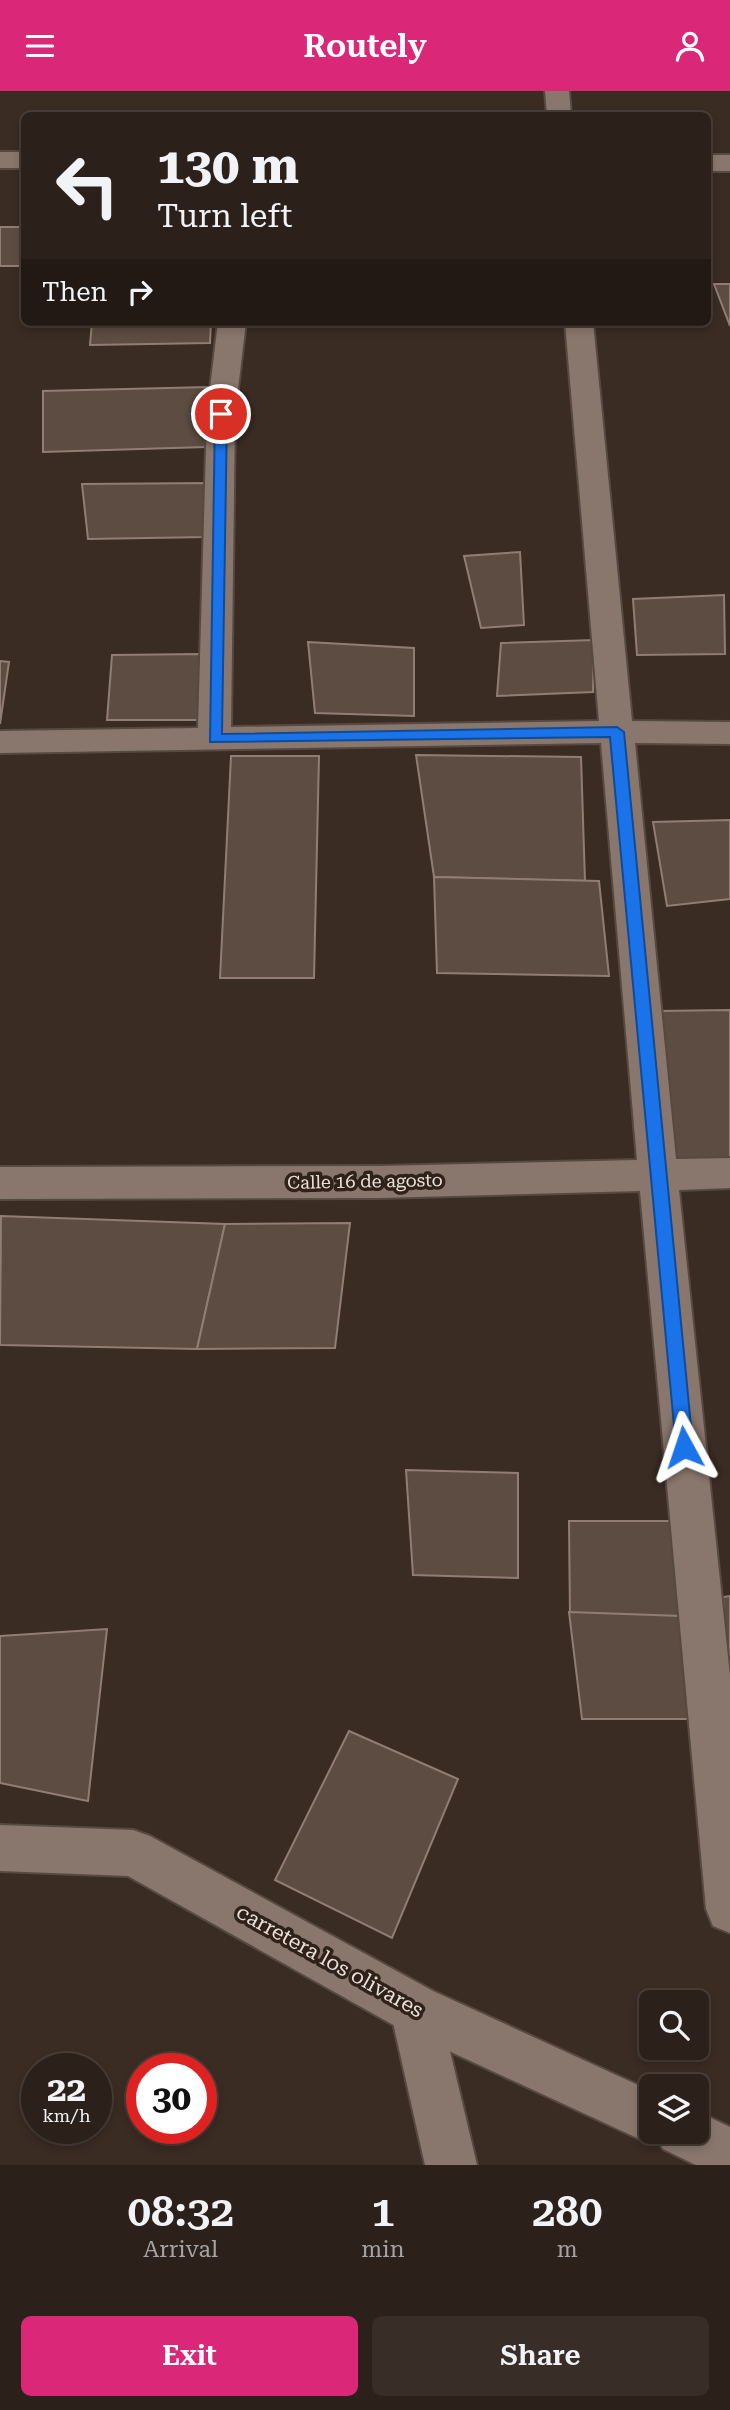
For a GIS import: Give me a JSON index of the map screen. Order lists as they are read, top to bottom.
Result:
{
  "streets": {
    "street": ["Calle 16 de agosto", "carretera los olivares"]
  },
  "page": {
    "header": "Routely",
    "turn": ["130 m", "Turn left"],
    "then": "Then",
    "speed": "22 km/h",
    "limit": "30",
    "eta": [
      "08:32",
      "Arrival",
      "1",
      "min",
      "280",
      "m"
    ],
    "buttons": ["Exit", "Share"]
  }
}
